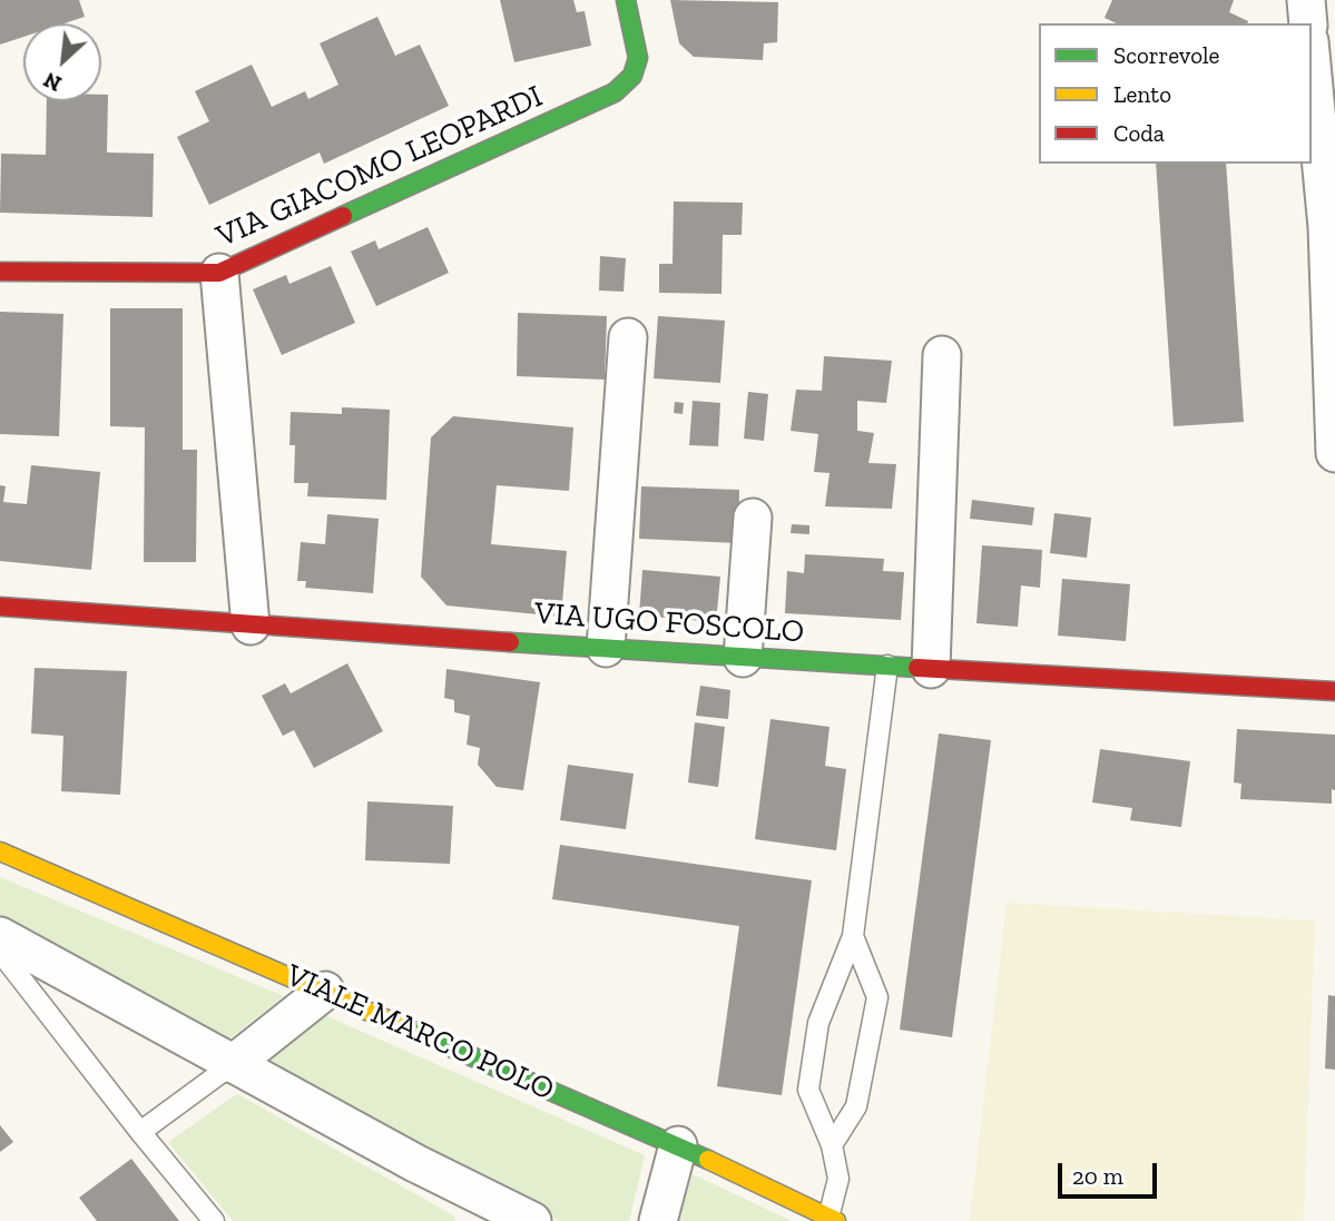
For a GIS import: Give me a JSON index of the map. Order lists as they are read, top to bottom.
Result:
{
  "streets": {
    "street": ["VIA GIACOMO LEOPARDI", "VIA UGO FOSCOLO", "VIALE MARCO POLO"]
  },
  "legend": ["Scorrevole", "Lento", "Coda"],
  "scale_bar": "20 m",
  "north": "bottom left"
}
